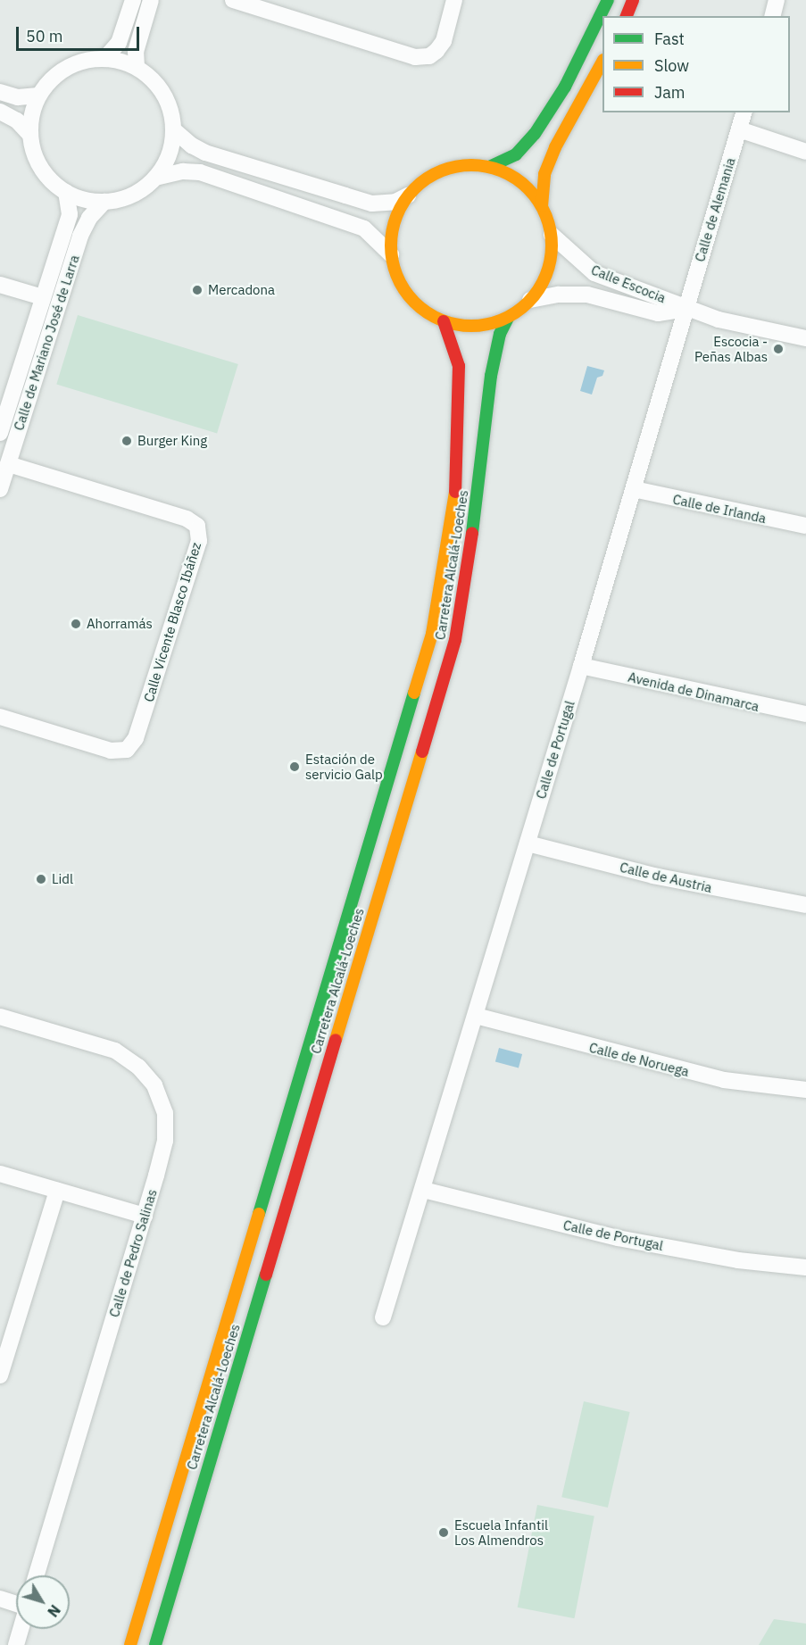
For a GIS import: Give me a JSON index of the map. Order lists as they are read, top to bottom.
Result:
{
  "streets": {
    "main road": ["Carretera Alcalá-Loeches"],
    "street": [
      "Calle de Alemania",
      "Calle Escocia",
      "Calle de Mariano José de Larra",
      "Calle de Irlanda",
      "Calle Vicente Blasco Ibáñez",
      "Avenida de Dinamarca",
      "Calle de Portugal",
      "Calle de Austria",
      "Calle de Noruega",
      "Calle de Pedro Salinas"
    ]
  },
  "crossings": [
    ["Calle de Alemania", "Calle Escocia"],
    ["Calle de Alemania", "Calle de Portugal"],
    ["Calle Escocia", "Carretera Alcalá-Loeches"],
    ["Calle Escocia", "Calle de Portugal"],
    ["Calle de Mariano José de Larra", "Calle Vicente Blasco Ibáñez"],
    ["Calle de Irlanda", "Calle de Portugal"],
    ["Avenida de Dinamarca", "Calle de Portugal"],
    ["Calle de Portugal", "Calle de Austria"],
    ["Calle de Portugal", "Calle de Noruega"]
  ],
  "places": [
    "Mercadona",
    "Escocia - Peñas Albas",
    "Burger King",
    "Ahorramás",
    "Estación de servicio Galp",
    "Lidl",
    "Escuela Infantil Los Almendros"
  ],
  "legend": ["Fast", "Slow", "Jam"],
  "scale_bar": "50 m",
  "north": "bottom right"
}
